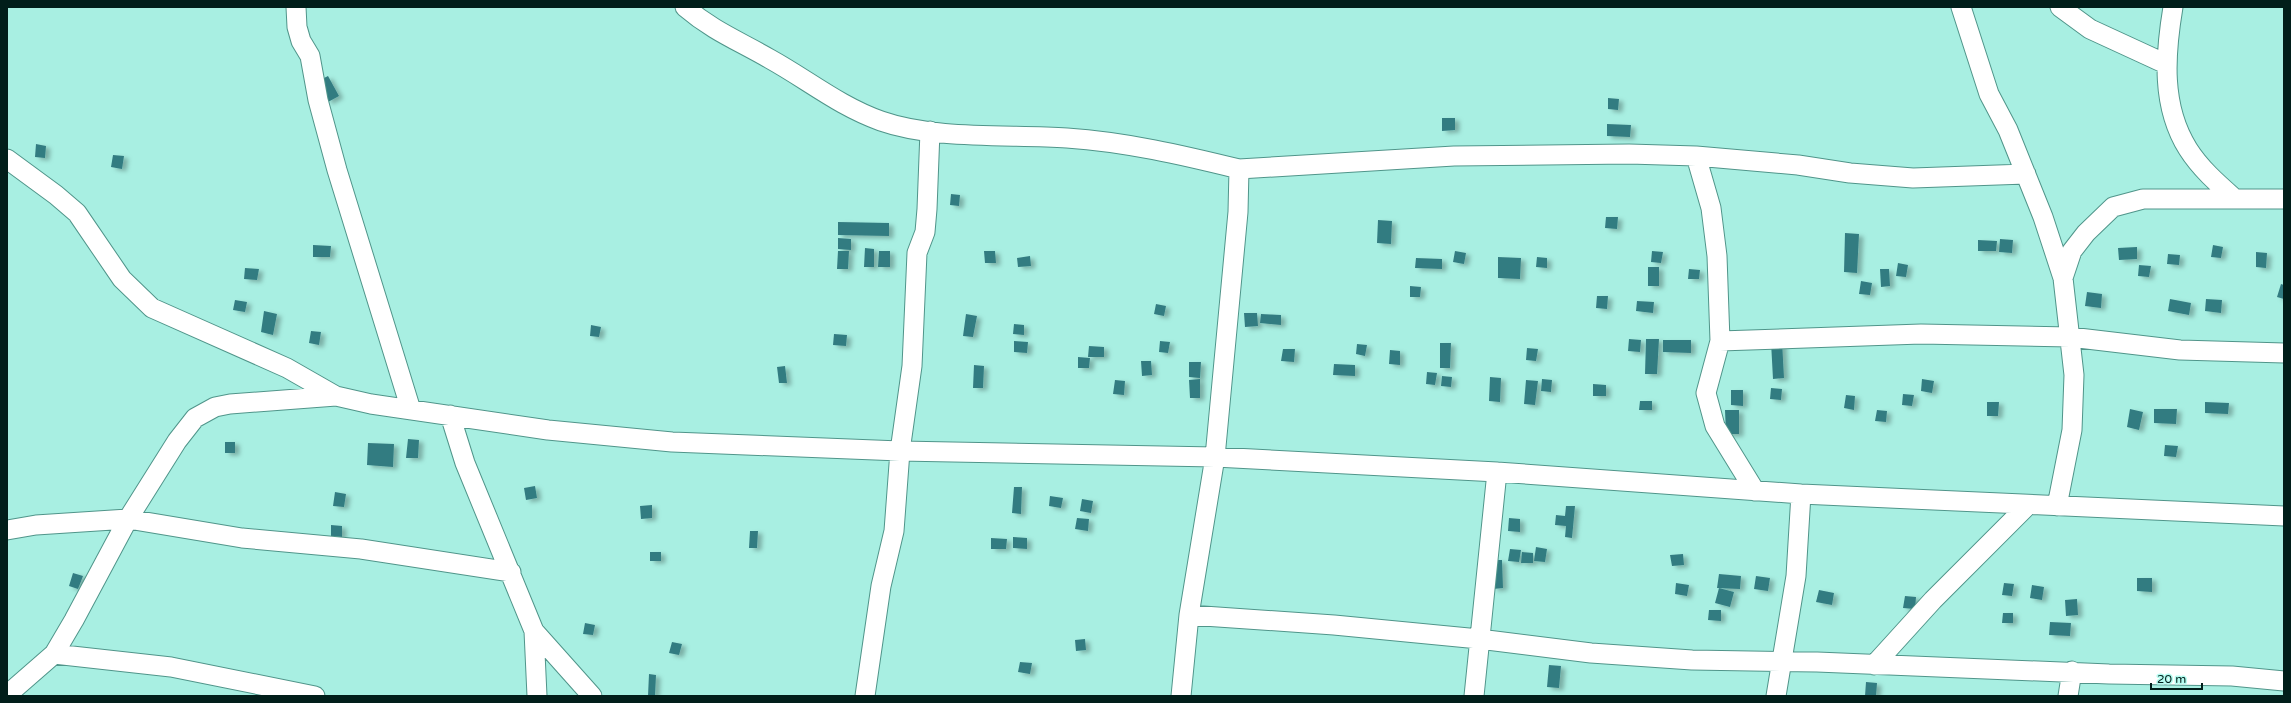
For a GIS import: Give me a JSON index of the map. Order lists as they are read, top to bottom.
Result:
{
  "scale_bar": "20 m"
}
